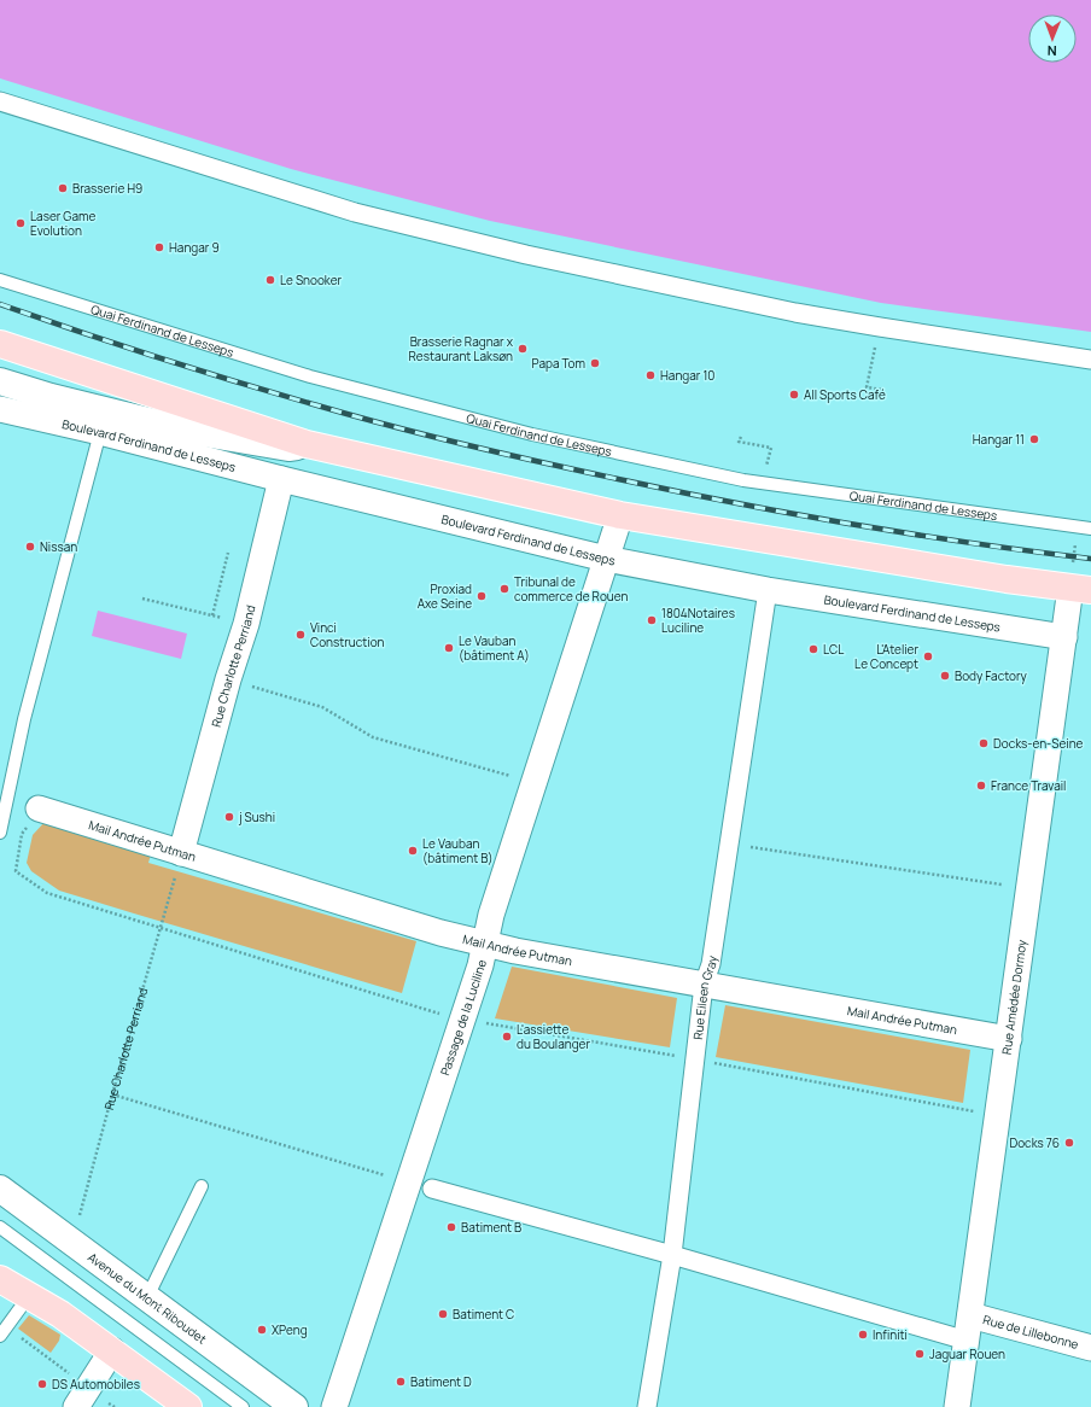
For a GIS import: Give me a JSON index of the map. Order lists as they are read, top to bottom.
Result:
{
  "streets": {
    "main road": ["Boulevard Ferdinand de Lesseps"],
    "street": [
      "Rue Charlotte Perriand",
      "Mail Andrée Putman",
      "Rue Eileen Gray",
      "Rue Amédée Dormoy",
      "Passage de la Luciline",
      "Avenue du Mont Riboudet",
      "Rue de Lillebonne"
    ],
    "lane": ["Quai Ferdinand de Lesseps"]
  },
  "crossings": [
    ["Boulevard Ferdinand de Lesseps", "Rue Charlotte Perriand"],
    ["Boulevard Ferdinand de Lesseps", "Rue Eileen Gray"],
    ["Boulevard Ferdinand de Lesseps", "Rue Amédée Dormoy"],
    ["Boulevard Ferdinand de Lesseps", "Passage de la Luciline"],
    ["Rue Charlotte Perriand", "Mail Andrée Putman"],
    ["Mail Andrée Putman", "Rue Eileen Gray"],
    ["Mail Andrée Putman", "Rue Amédée Dormoy"],
    ["Mail Andrée Putman", "Passage de la Luciline"],
    ["Rue Amédée Dormoy", "Rue de Lillebonne"]
  ],
  "places": [
    "Brasserie H9",
    "Laser Game Evolution",
    "Hangar 9",
    "Le Snooker",
    "Brasserie Ragnar x Restaurant Laksøn",
    "Papa Tom",
    "Hangar 10",
    "All Sports Café",
    "Hangar 11",
    "Nissan",
    "Tribunal de commerce de Rouen",
    "Proxiad Axe Seine",
    "1804Notaires Luciline",
    "Vinci Construction",
    "Le Vauban (bâtiment A)",
    "LCL",
    "L'Atelier Le Concept",
    "Body Factory",
    "Docks-en-Seine",
    "France Travail",
    "j Sushi",
    "Le Vauban (bâtiment B)",
    "L'assiette du Boulanger",
    "Docks 76",
    "Batiment B",
    "Batiment C",
    "XPeng",
    "Infiniti",
    "Jaguar Rouen",
    "Batiment D",
    "DS Automobiles"
  ],
  "north": "bottom"
}
